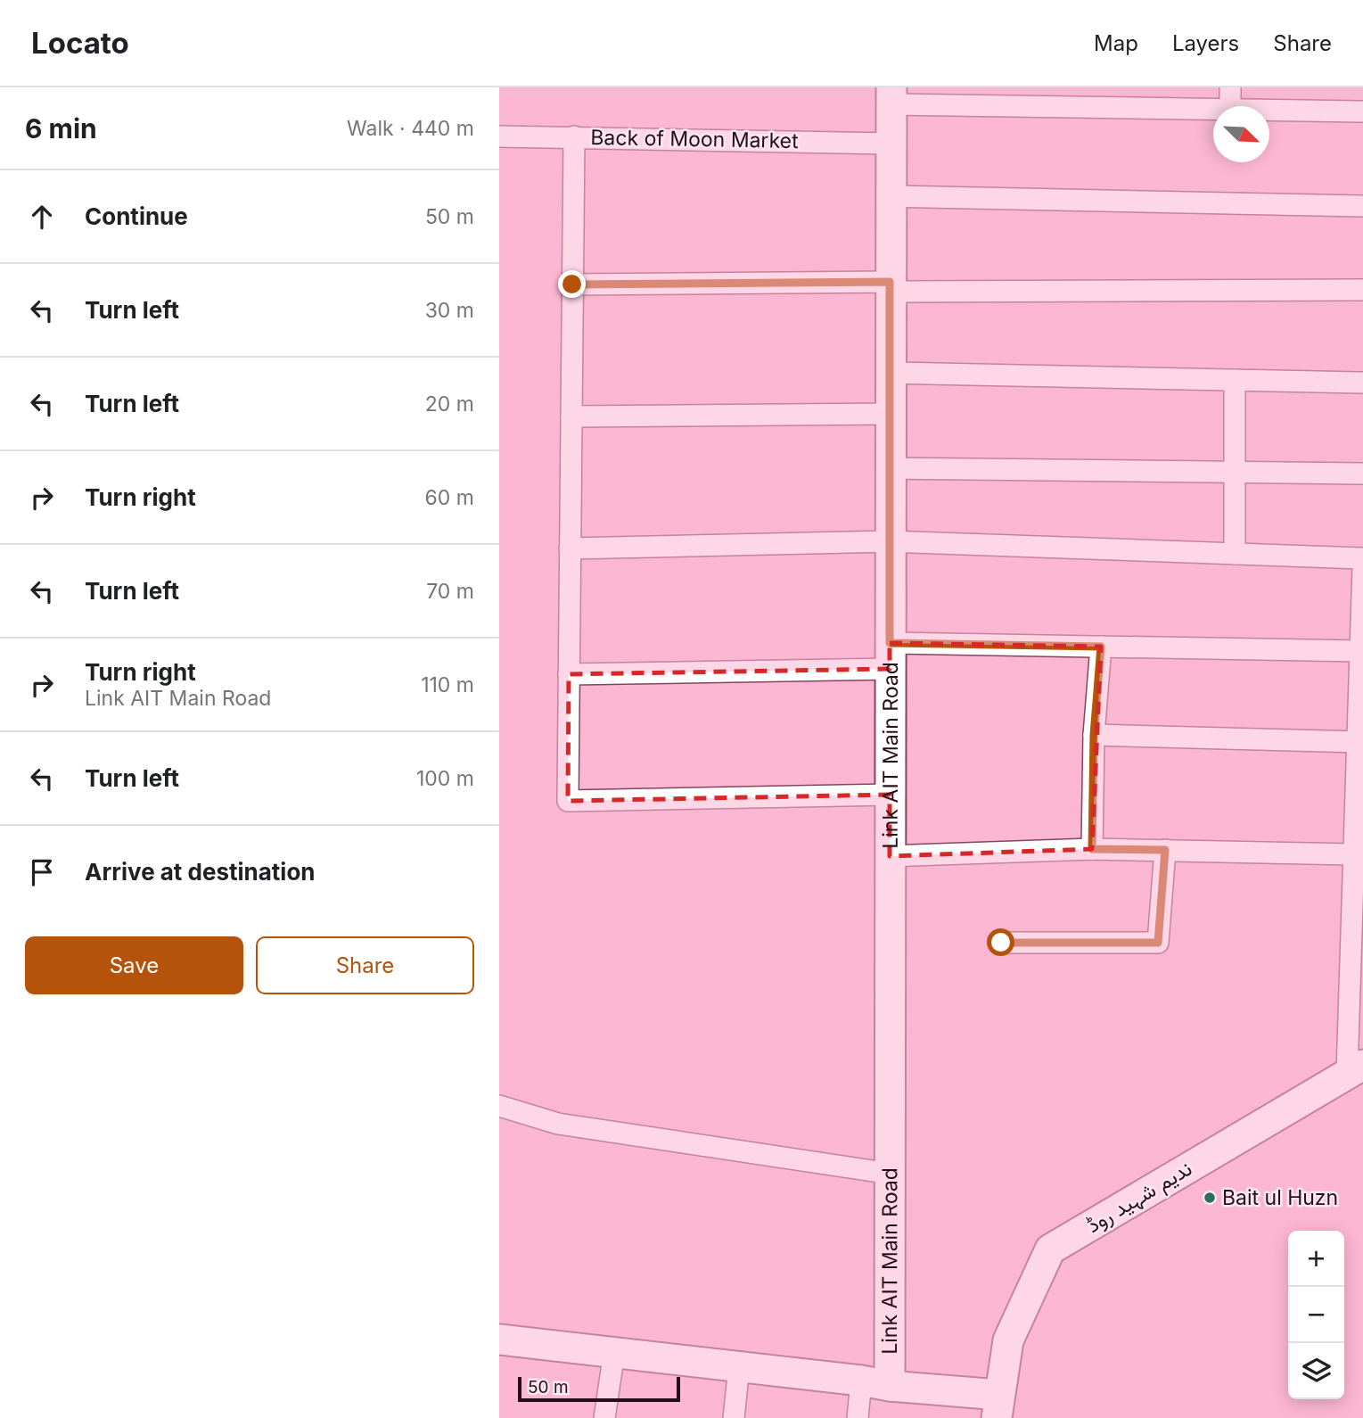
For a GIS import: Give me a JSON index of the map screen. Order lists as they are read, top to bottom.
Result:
{
  "streets": {
    "street": ["Back of Moon Market", "Link AIT Main Road", "ندیم شہید روڈ"]
  },
  "crossings": [
    ["Back of Moon Market", "Link AIT Main Road"]
  ],
  "places": ["Bait ul Huzn"],
  "scale_bar": "50 m",
  "north": "bottom right",
  "page": {
    "header": "Locato",
    "nav": ["Map", "Layers", "Share"],
    "heading": ["6 min", "Walk · 440 m"],
    "list": [
      ["Continue", "50 m"],
      ["Turn left", "30 m"],
      ["Turn left", "20 m"],
      ["Turn right", "60 m"],
      ["Turn left", "70 m"],
      ["Turn right", "Link AIT Main Road", "110 m"],
      ["Turn left", "100 m"],
      "Arrive at destination"
    ],
    "buttons": ["Save", "Share"],
    "map_buttons": ["+", "−"],
    "scale": "50 m"
  }
}
